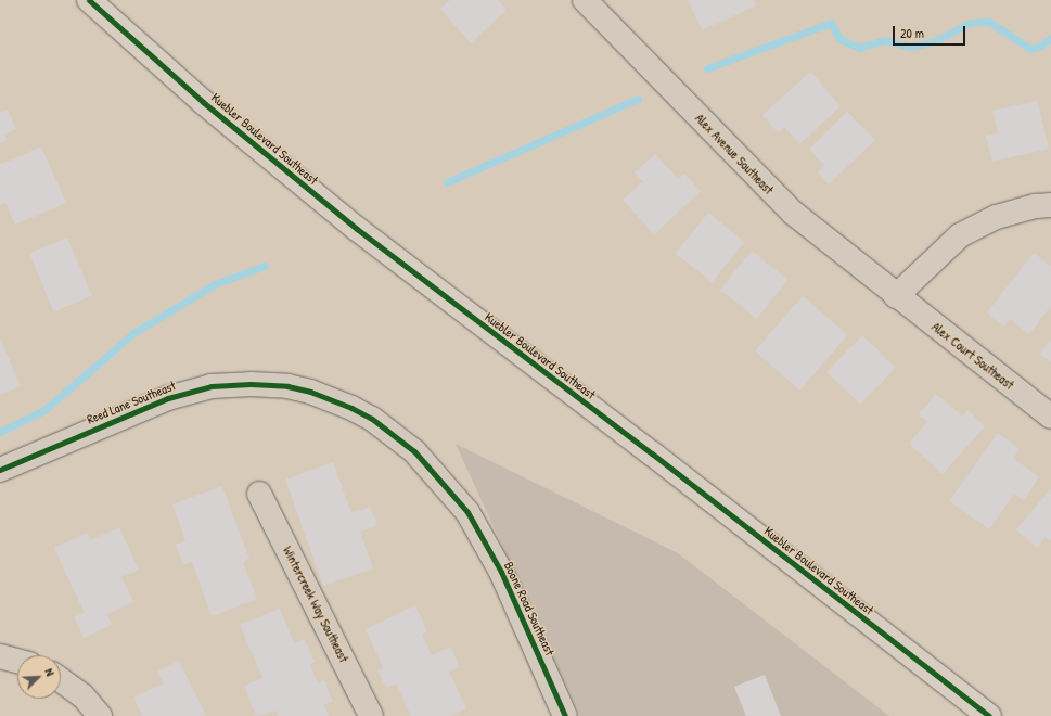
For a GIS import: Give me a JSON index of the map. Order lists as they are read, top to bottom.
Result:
{
  "streets": {
    "main road": ["Kuebler Boulevard Southeast"],
    "street": [
      "Alex Avenue Southeast",
      "Alex Court Southeast",
      "Reed Lane Southeast",
      "Wintercreek Way Southeast",
      "Boone Road Southeast"
    ]
  },
  "crossings": [
    ["Alex Avenue Southeast", "Alex Court Southeast"],
    ["Reed Lane Southeast", "Boone Road Southeast"]
  ],
  "scale_bar": "20 m",
  "north": "top right"
}
